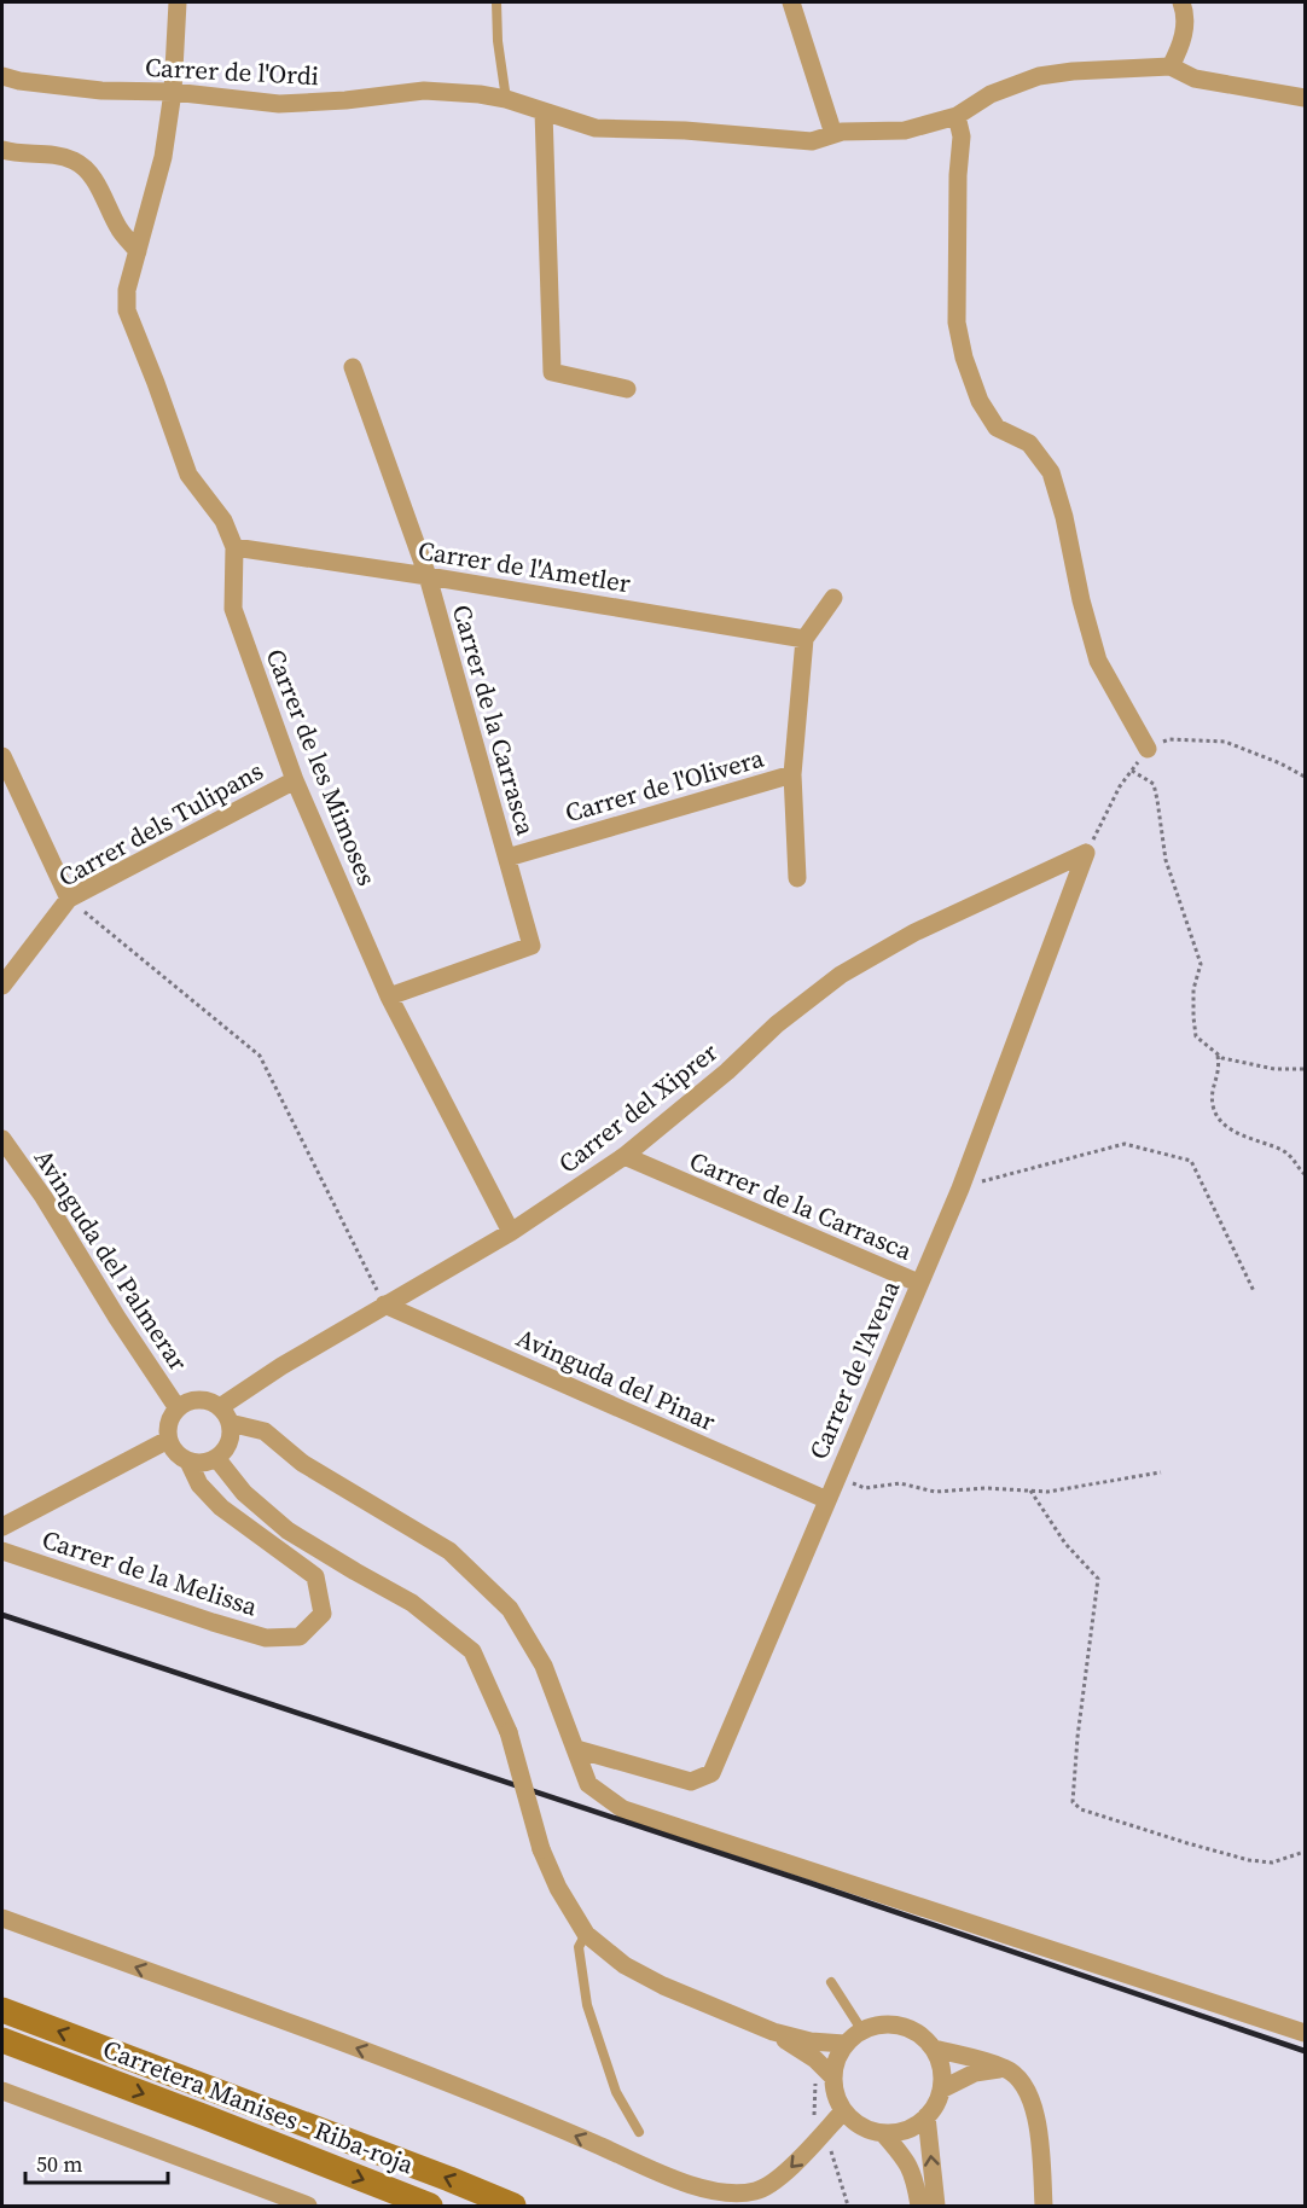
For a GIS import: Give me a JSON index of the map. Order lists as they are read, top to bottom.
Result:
{
  "streets": {
    "main road": ["Carretera Manises - Riba-roja"],
    "street": [
      "Carrer de l'Ordi",
      "Carrer de l'Ametler",
      "Carrer de la Carrasca",
      "Carrer de les Mimoses",
      "Carrer de l'Olivera",
      "Carrer dels Tulipans",
      "Carrer del Xiprer",
      "Avinguda del Palmerar",
      "Carrer de l'Avena",
      "Avinguda del Pinar",
      "Carrer de la Melissa"
    ]
  },
  "crossings": [
    ["Carrer de l'Ametler", "Carrer de la Carrasca"],
    ["Carrer de l'Ametler", "Carrer de les Mimoses"],
    ["Carrer de la Carrasca", "Carrer de les Mimoses"],
    ["Carrer de la Carrasca", "Carrer de l'Olivera"],
    ["Carrer de la Carrasca", "Carrer del Xiprer"],
    ["Carrer de la Carrasca", "Carrer de l'Avena"],
    ["Carrer de les Mimoses", "Carrer dels Tulipans"],
    ["Carrer de les Mimoses", "Carrer del Xiprer"],
    ["Carrer del Xiprer", "Avinguda del Palmerar"],
    ["Carrer del Xiprer", "Carrer de l'Avena"],
    ["Carrer del Xiprer", "Avinguda del Pinar"],
    ["Carrer del Xiprer", "Carrer de la Melissa"],
    ["Avinguda del Palmerar", "Carrer de la Melissa"],
    ["Carrer de l'Avena", "Avinguda del Pinar"]
  ],
  "scale_bar": "50 m"
}
